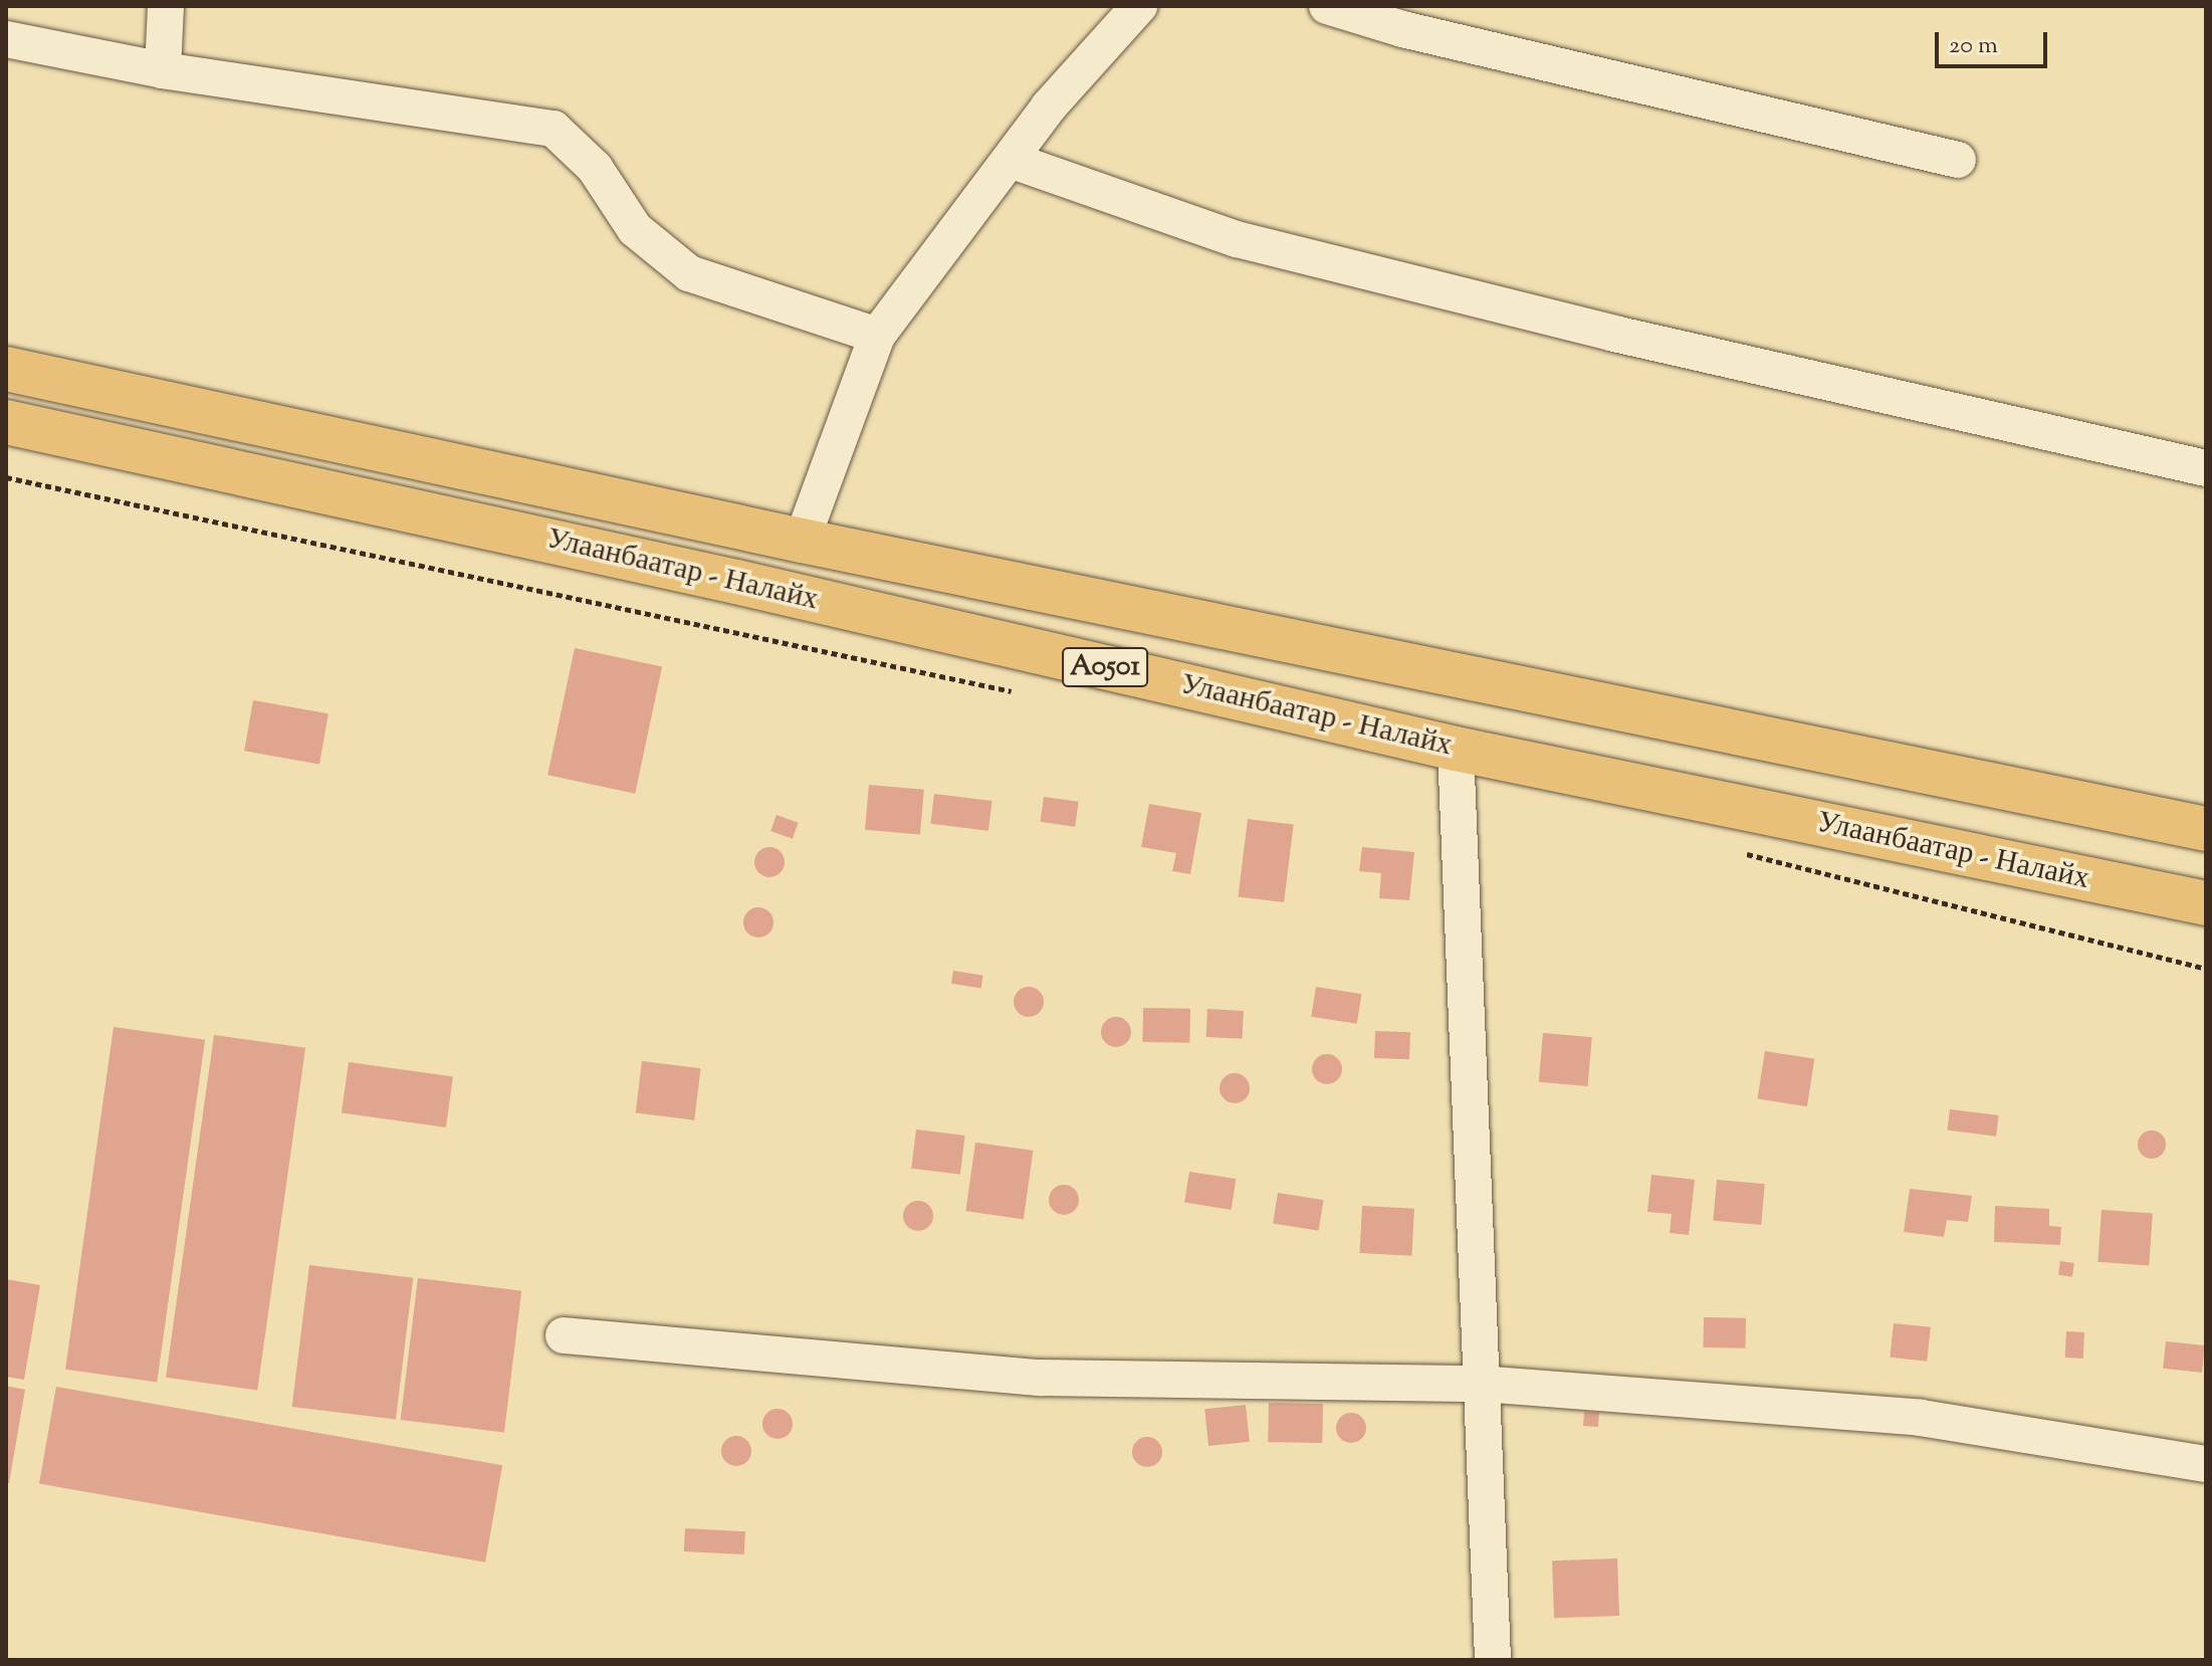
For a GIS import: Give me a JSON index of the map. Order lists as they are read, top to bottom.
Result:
{
  "streets": {
    "highway": ["Улаанбаатар - Налайх", "A0501"]
  },
  "scale_bar": "20 m"
}
